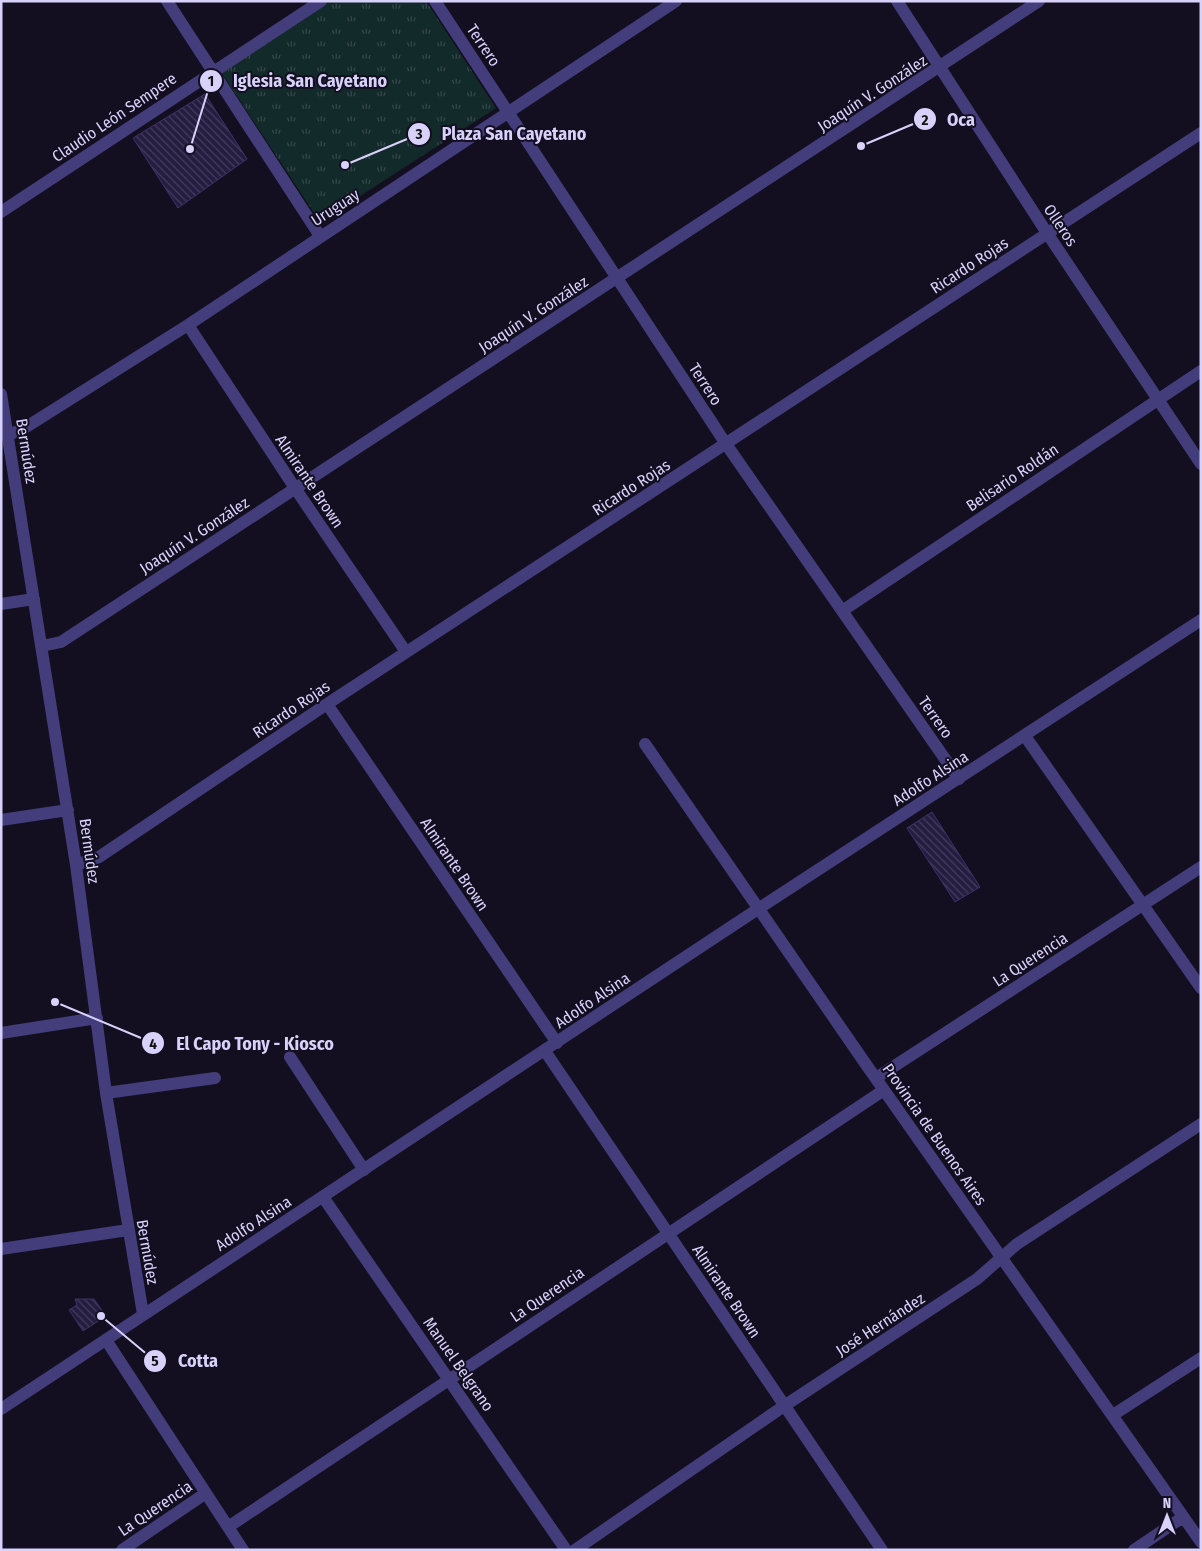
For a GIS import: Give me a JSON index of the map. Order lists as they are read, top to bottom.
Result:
{
  "streets": {
    "street": [
      "Terrero",
      "Joaquín V. González",
      "Claudio León Sempere",
      "Uruguay",
      "Olleros",
      "Ricardo Rojas",
      "Bermúdez",
      "Belisario Roldán",
      "Almirante Brown",
      "Adolfo Alsina",
      "La Querencia",
      "Provincia de Buenos Aires",
      "José Hernández",
      "Manuel Belgrano"
    ]
  },
  "crossings": [
    ["Terrero", "Joaquín V. González"],
    ["Terrero", "Uruguay"],
    ["Terrero", "Ricardo Rojas"],
    ["Terrero", "Belisario Roldán"],
    ["Terrero", "Adolfo Alsina"],
    ["Joaquín V. González", "Olleros"],
    ["Joaquín V. González", "Bermúdez"],
    ["Joaquín V. González", "Almirante Brown"],
    ["Uruguay", "Bermúdez"],
    ["Uruguay", "Almirante Brown"],
    ["Olleros", "Ricardo Rojas"],
    ["Olleros", "Belisario Roldán"],
    ["Ricardo Rojas", "Bermúdez"],
    ["Ricardo Rojas", "Almirante Brown"],
    ["Bermúdez", "Adolfo Alsina"],
    ["Almirante Brown", "Adolfo Alsina"],
    ["Almirante Brown", "La Querencia"],
    ["Almirante Brown", "José Hernández"],
    ["Adolfo Alsina", "Provincia de Buenos Aires"],
    ["Adolfo Alsina", "Manuel Belgrano"],
    ["La Querencia", "Provincia de Buenos Aires"],
    ["La Querencia", "Manuel Belgrano"],
    ["Provincia de Buenos Aires", "José Hernández"]
  ],
  "places": [
    "Oca",
    "Iglesia San Cayetano",
    "Plaza San Cayetano",
    "El Capo Tony - Kiosco",
    "Cotta"
  ],
  "north": "top"
}
